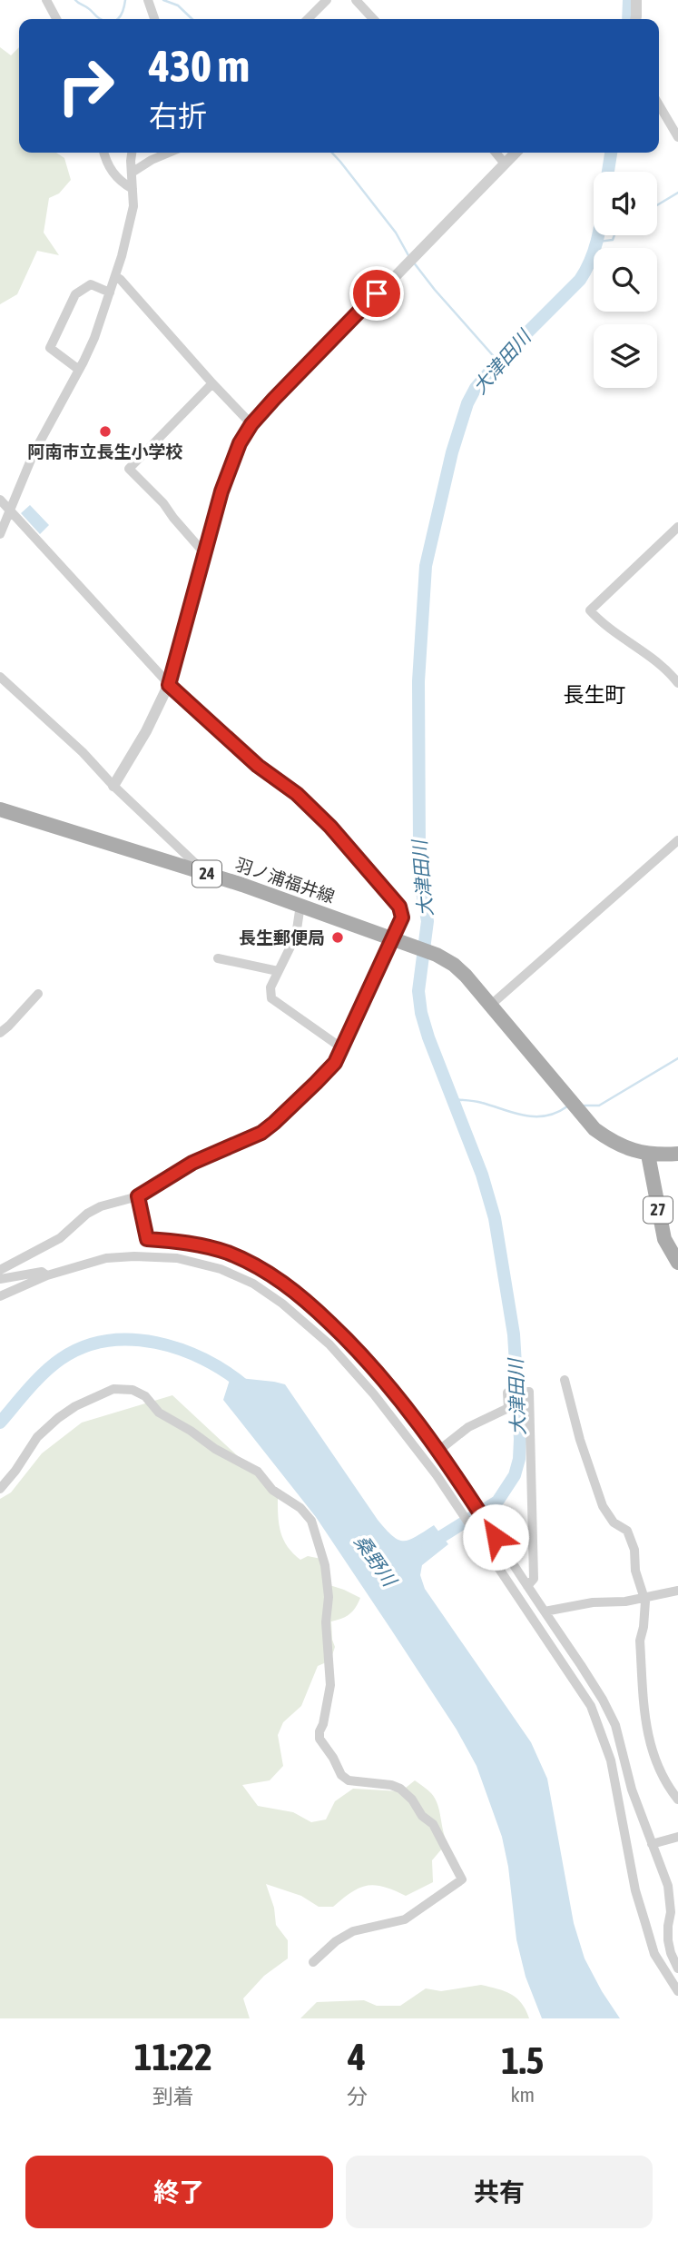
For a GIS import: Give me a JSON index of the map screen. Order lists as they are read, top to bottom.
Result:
{
  "streets": {
    "main road": ["24", "羽ノ浦福井線", "27"]
  },
  "crossings": [
    ["24", "羽ノ浦福井線"],
    ["24", "27"]
  ],
  "districts": ["長生町"],
  "water": ["大津田川", "桑野川"],
  "places": ["阿南市立長生小学校", "長生郵便局"],
  "page": {
    "turn": ["430 m", "右折"],
    "eta": [
      "11:22",
      "到着",
      "4",
      "分",
      "1.5",
      "km"
    ],
    "buttons": ["終了", "共有"]
  }
}
